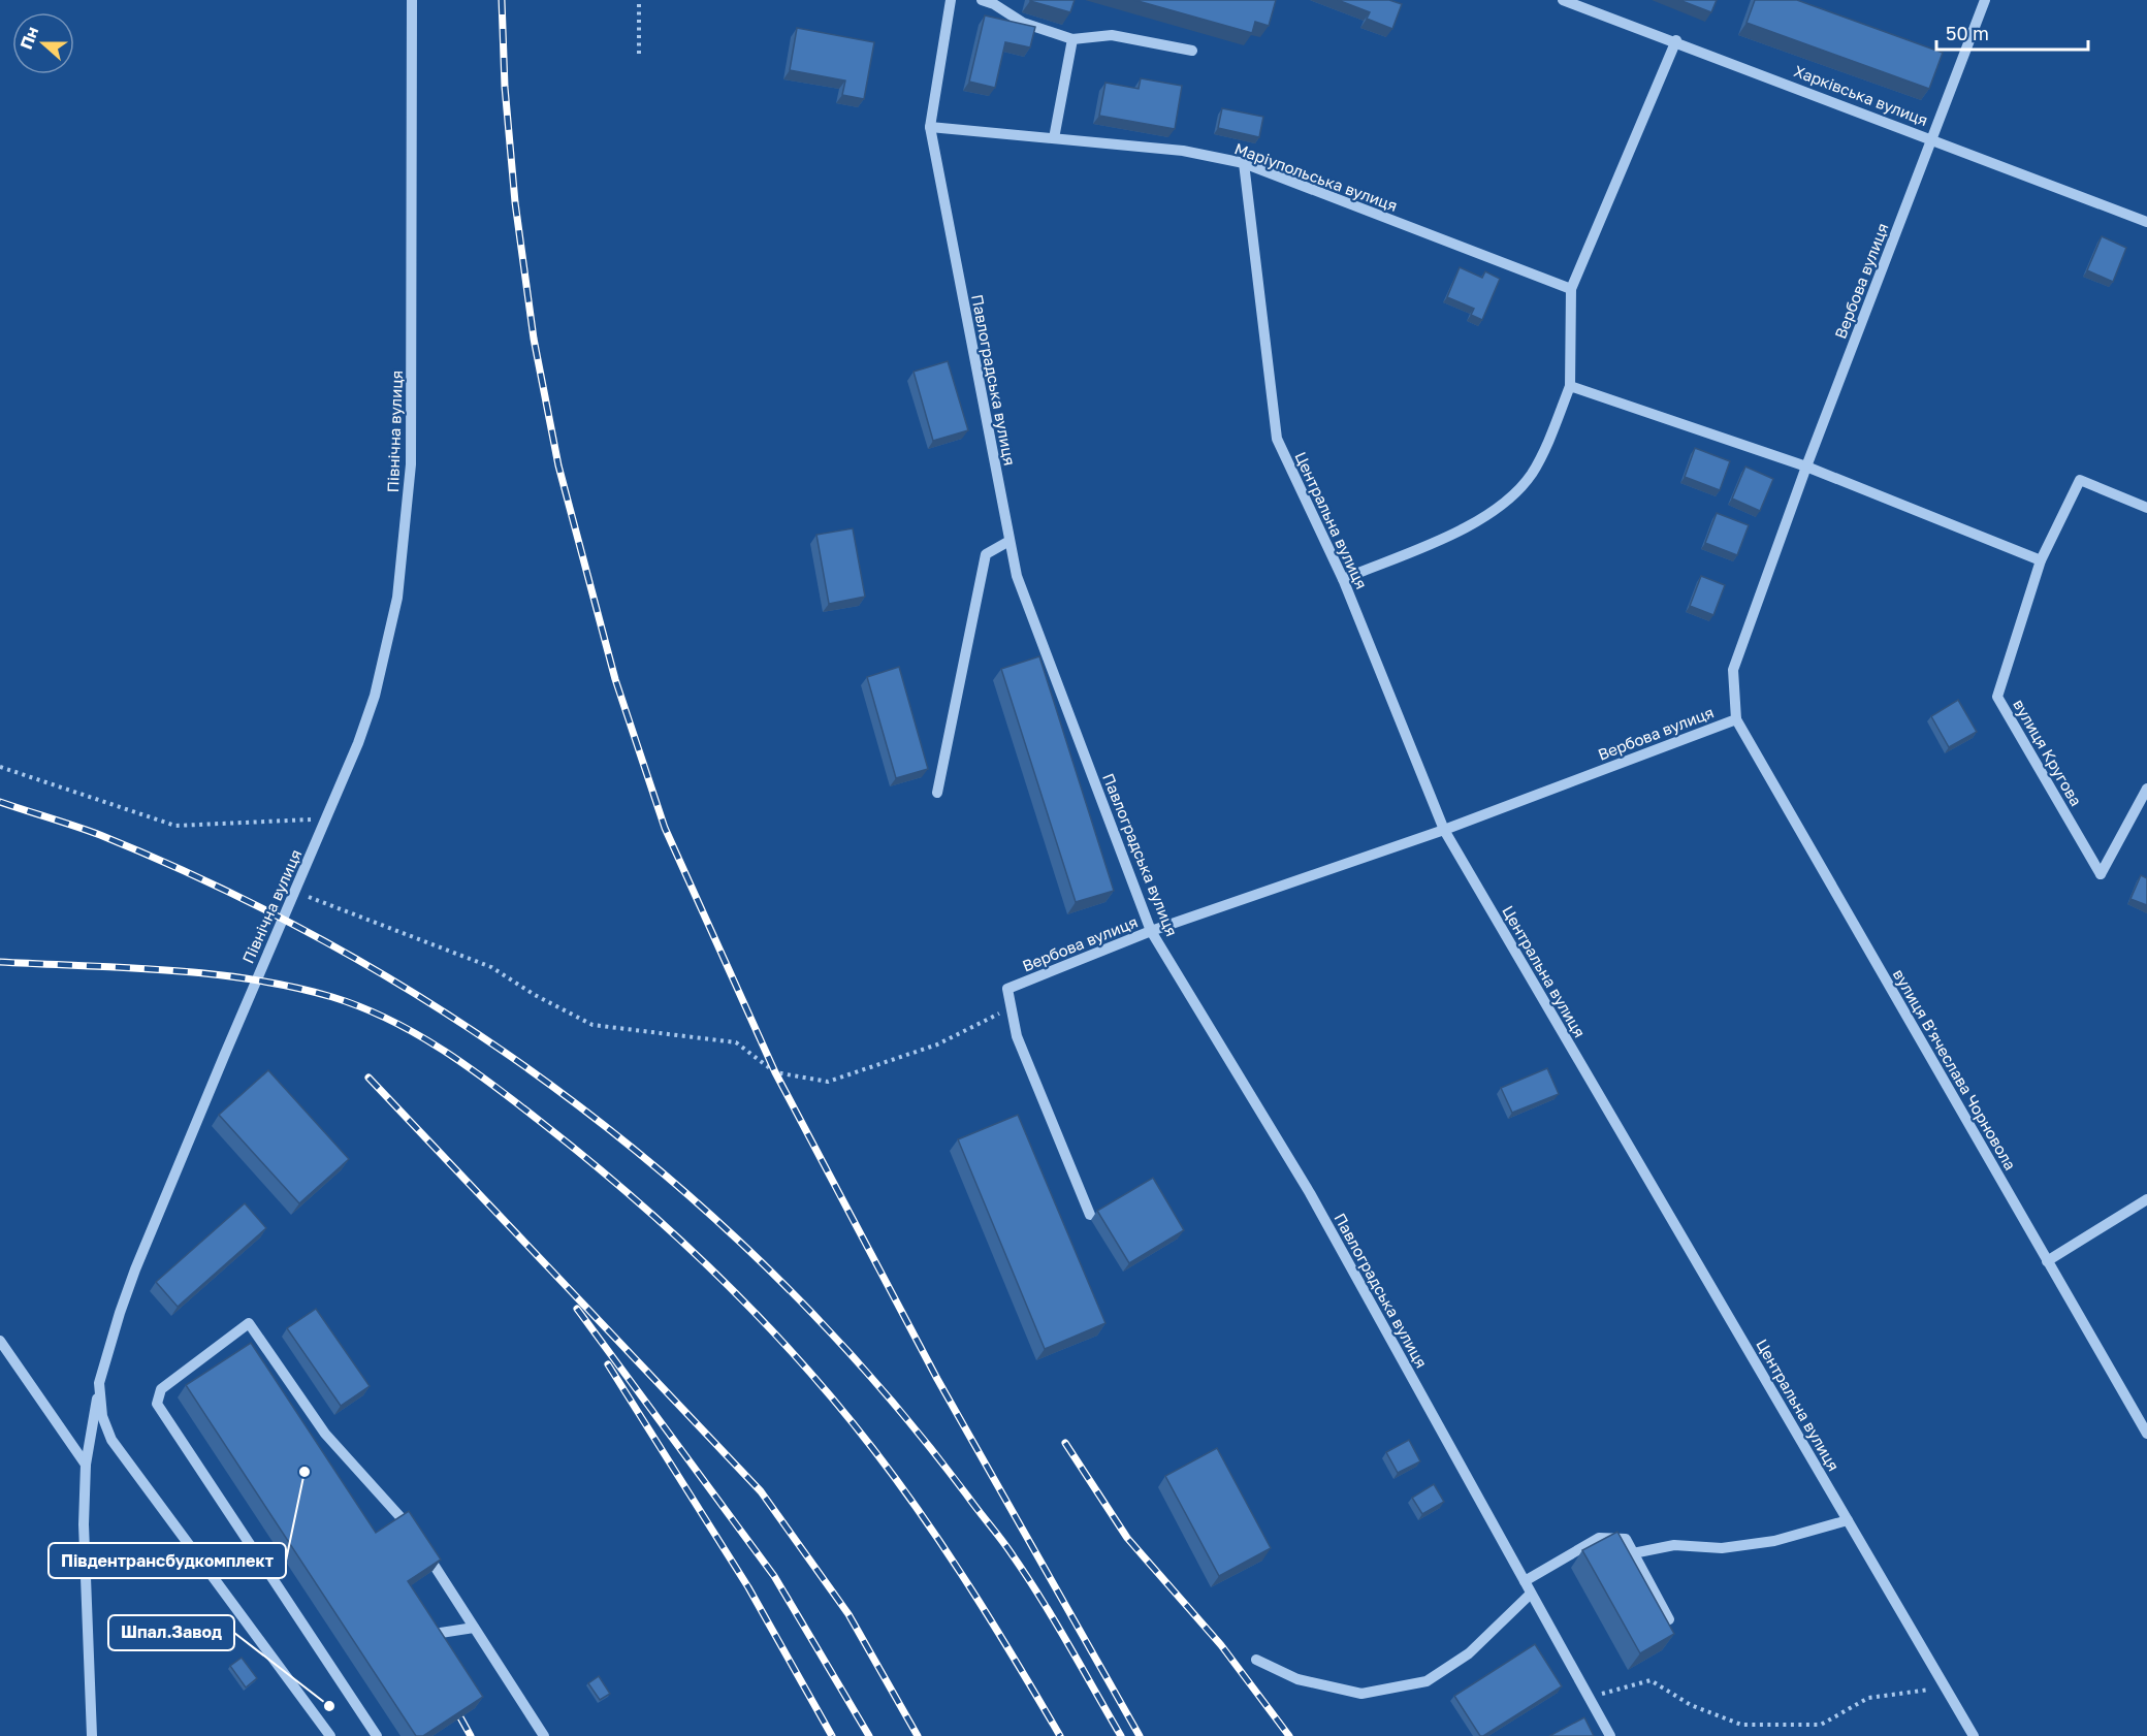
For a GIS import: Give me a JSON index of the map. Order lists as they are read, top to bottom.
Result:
{
  "streets": {
    "street": [
      "Харківська вулиця",
      "Маріупольська вулиця",
      "Вербова вулиця",
      "Павлоградська вулиця",
      "Північна вулиця",
      "Центральна вулиця",
      "вулиця Кругова",
      "вулиця В'ячеслава Чорновола"
    ]
  },
  "crossings": [
    ["Харківська вулиця", "Вербова вулиця"],
    ["Маріупольська вулиця", "Павлоградська вулиця"],
    ["Маріупольська вулиця", "Центральна вулиця"],
    ["Вербова вулиця", "Павлоградська вулиця"],
    ["Вербова вулиця", "Центральна вулиця"],
    ["Вербова вулиця", "вулиця В'ячеслава Чорновола"]
  ],
  "places": ["Південтрансбудкомплект", "Шпал.Завод"],
  "scale_bar": "50 m",
  "north": "left"
}
